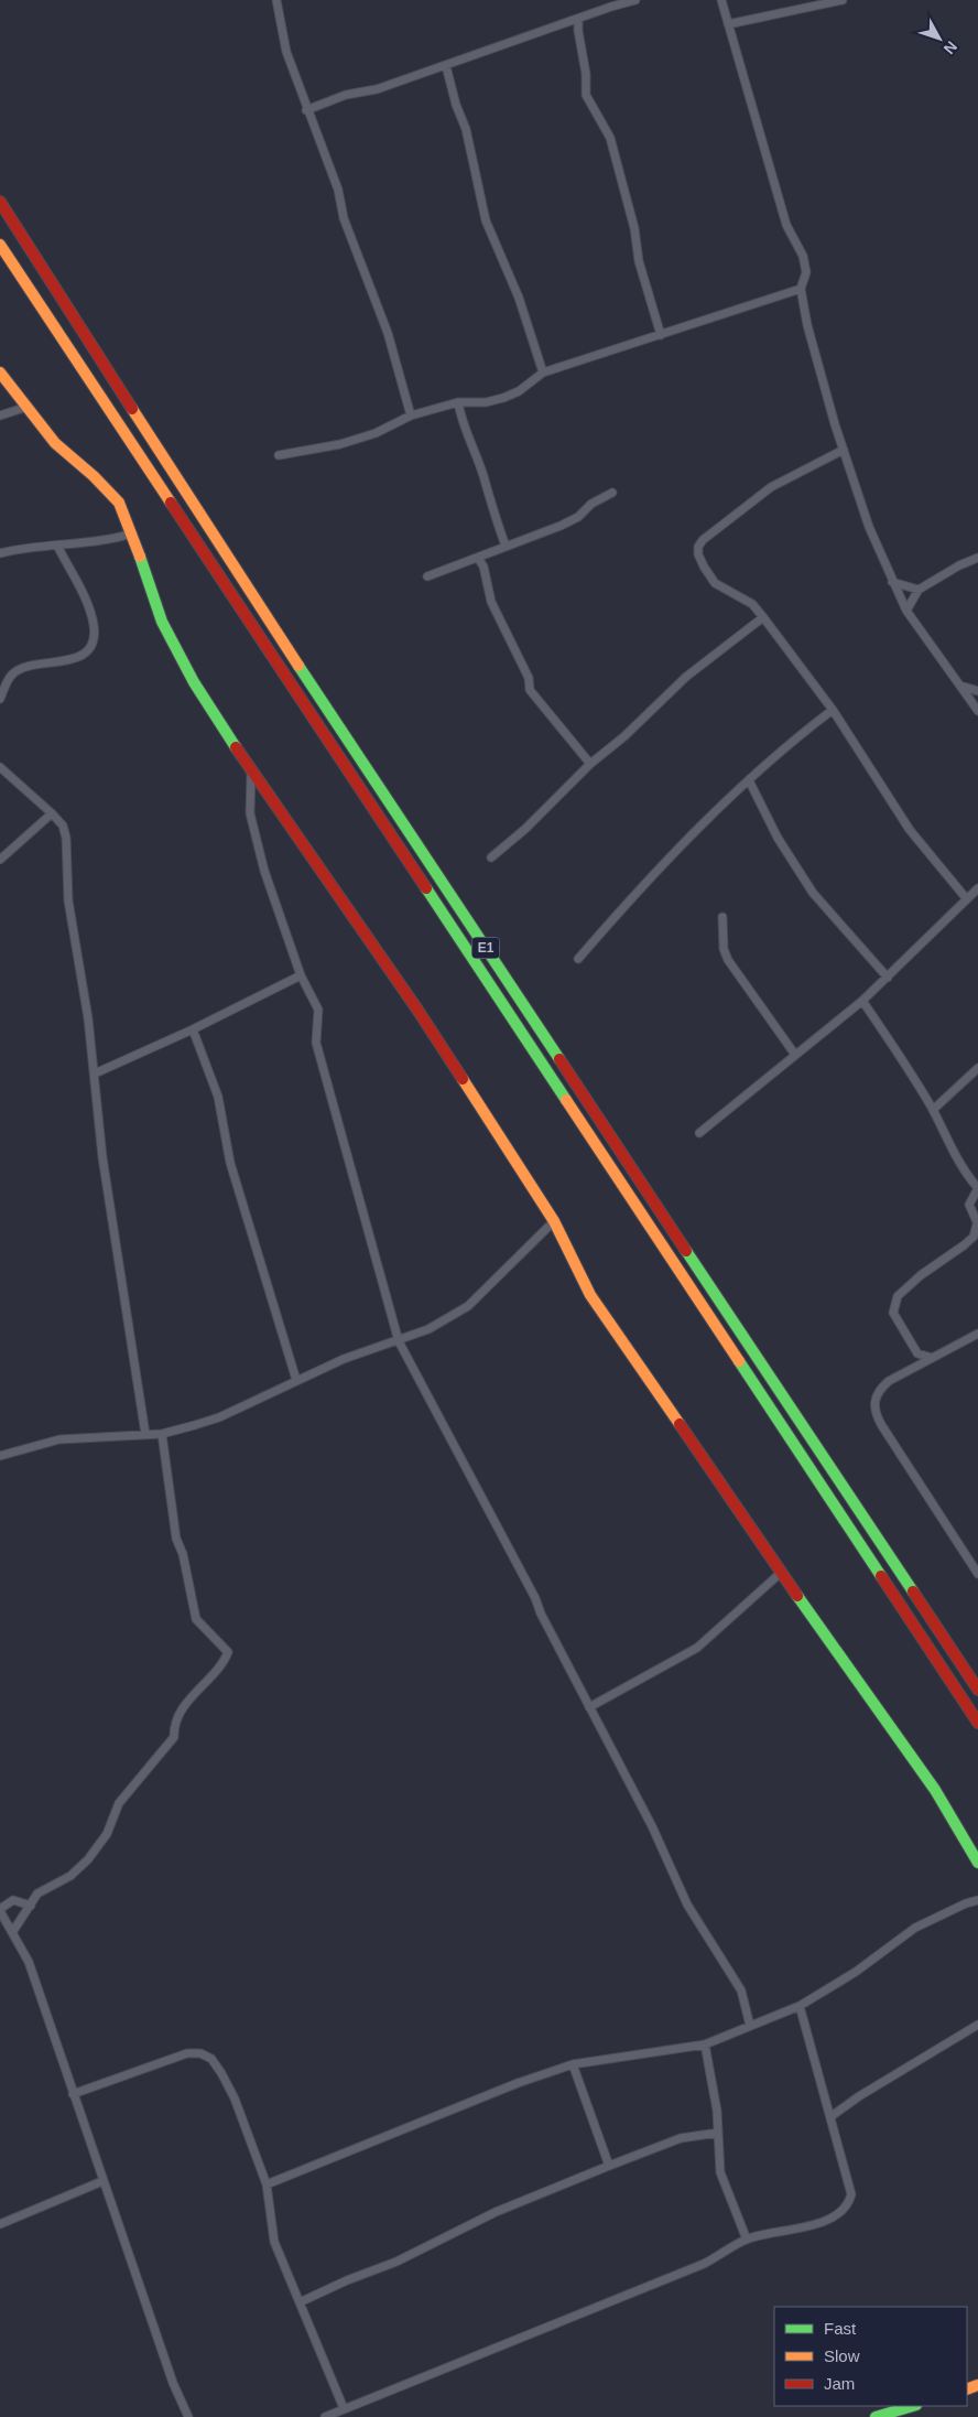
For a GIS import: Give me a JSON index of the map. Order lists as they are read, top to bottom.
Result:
{
  "streets": {
    "main road": ["E1"]
  },
  "legend": ["Fast", "Slow", "Jam"],
  "north": "bottom right"
}
